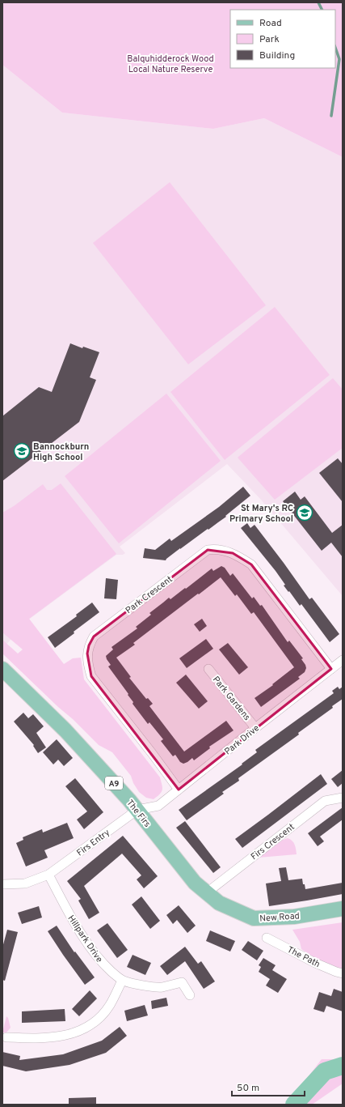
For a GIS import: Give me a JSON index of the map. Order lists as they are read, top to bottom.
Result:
{
  "streets": {
    "main road": ["A9", "The Firs", "New Road"],
    "street": [
      "Park Crescent",
      "Park Gardens",
      "Park Drive",
      "Firs Crescent",
      "Firs Entry",
      "Hillpark Drive",
      "The Path"
    ]
  },
  "crossings": [
    ["Park Crescent", "Park Drive"],
    ["Park Gardens", "Park Drive"],
    ["Park Drive", "The Firs"],
    ["Park Drive", "Firs Entry"],
    ["The Firs", "Firs Crescent"],
    ["The Firs", "Firs Entry"],
    ["The Firs", "New Road"],
    ["Firs Entry", "Hillpark Drive"]
  ],
  "parks": ["Balquhidderock Wood Local Nature Reserve"],
  "places": {
    "school or university": ["Bannockburn High School", "St Mary's RC Primary School"]
  },
  "legend": ["Road", "Park", "Building"],
  "scale_bar": "50 m"
}
